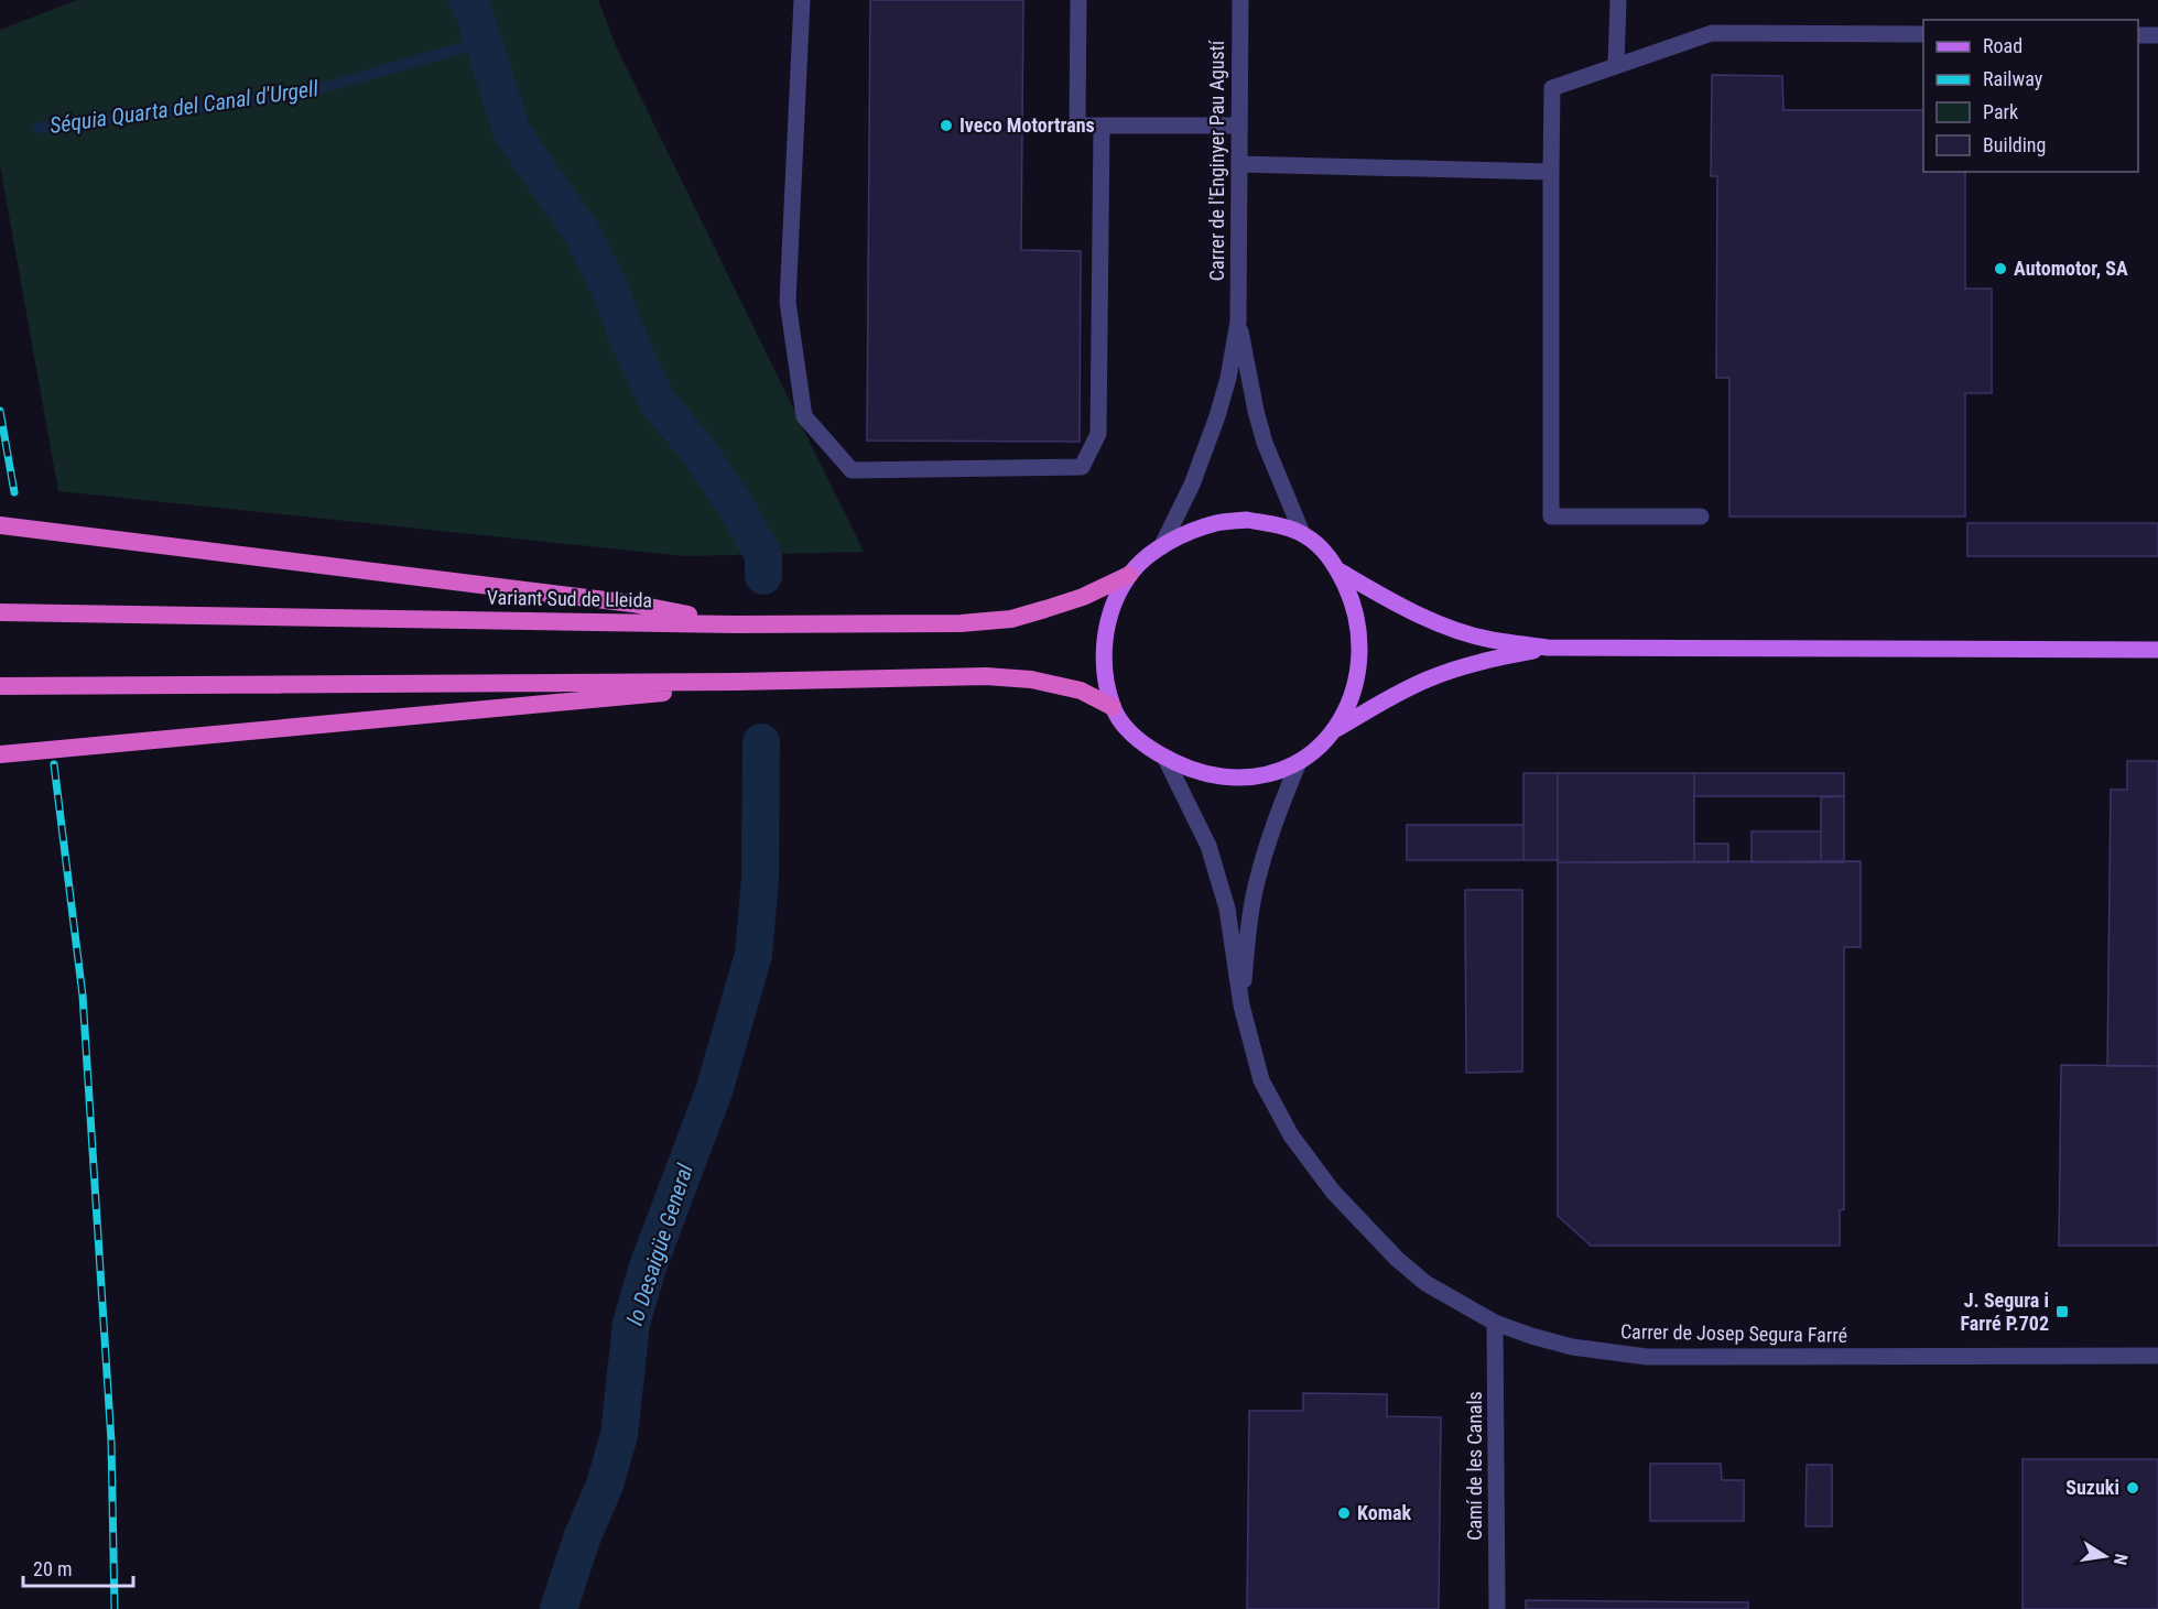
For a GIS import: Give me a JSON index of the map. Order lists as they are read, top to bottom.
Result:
{
  "streets": {
    "highway": ["Variant Sud de Lleida"],
    "street": ["Carrer de l'Enginyer Pau Agustí", "Carrer de Josep Segura Farré", "Camí de les Canals"]
  },
  "crossings": [
    ["Carrer de Josep Segura Farré", "Camí de les Canals"]
  ],
  "water": ["Séquia Quarta del Canal d'Urgell", "lo Desaigüe General"],
  "places": {
    "other": [
      "Iveco Motortrans",
      "Automotor, SA",
      "Suzuki",
      "Komak"
    ],
    "transit": ["J. Segura i Farré P.702"]
  },
  "legend": [
    "Road",
    "Railway",
    "Park",
    "Building"
  ],
  "scale_bar": "20 m",
  "north": "right"
}
